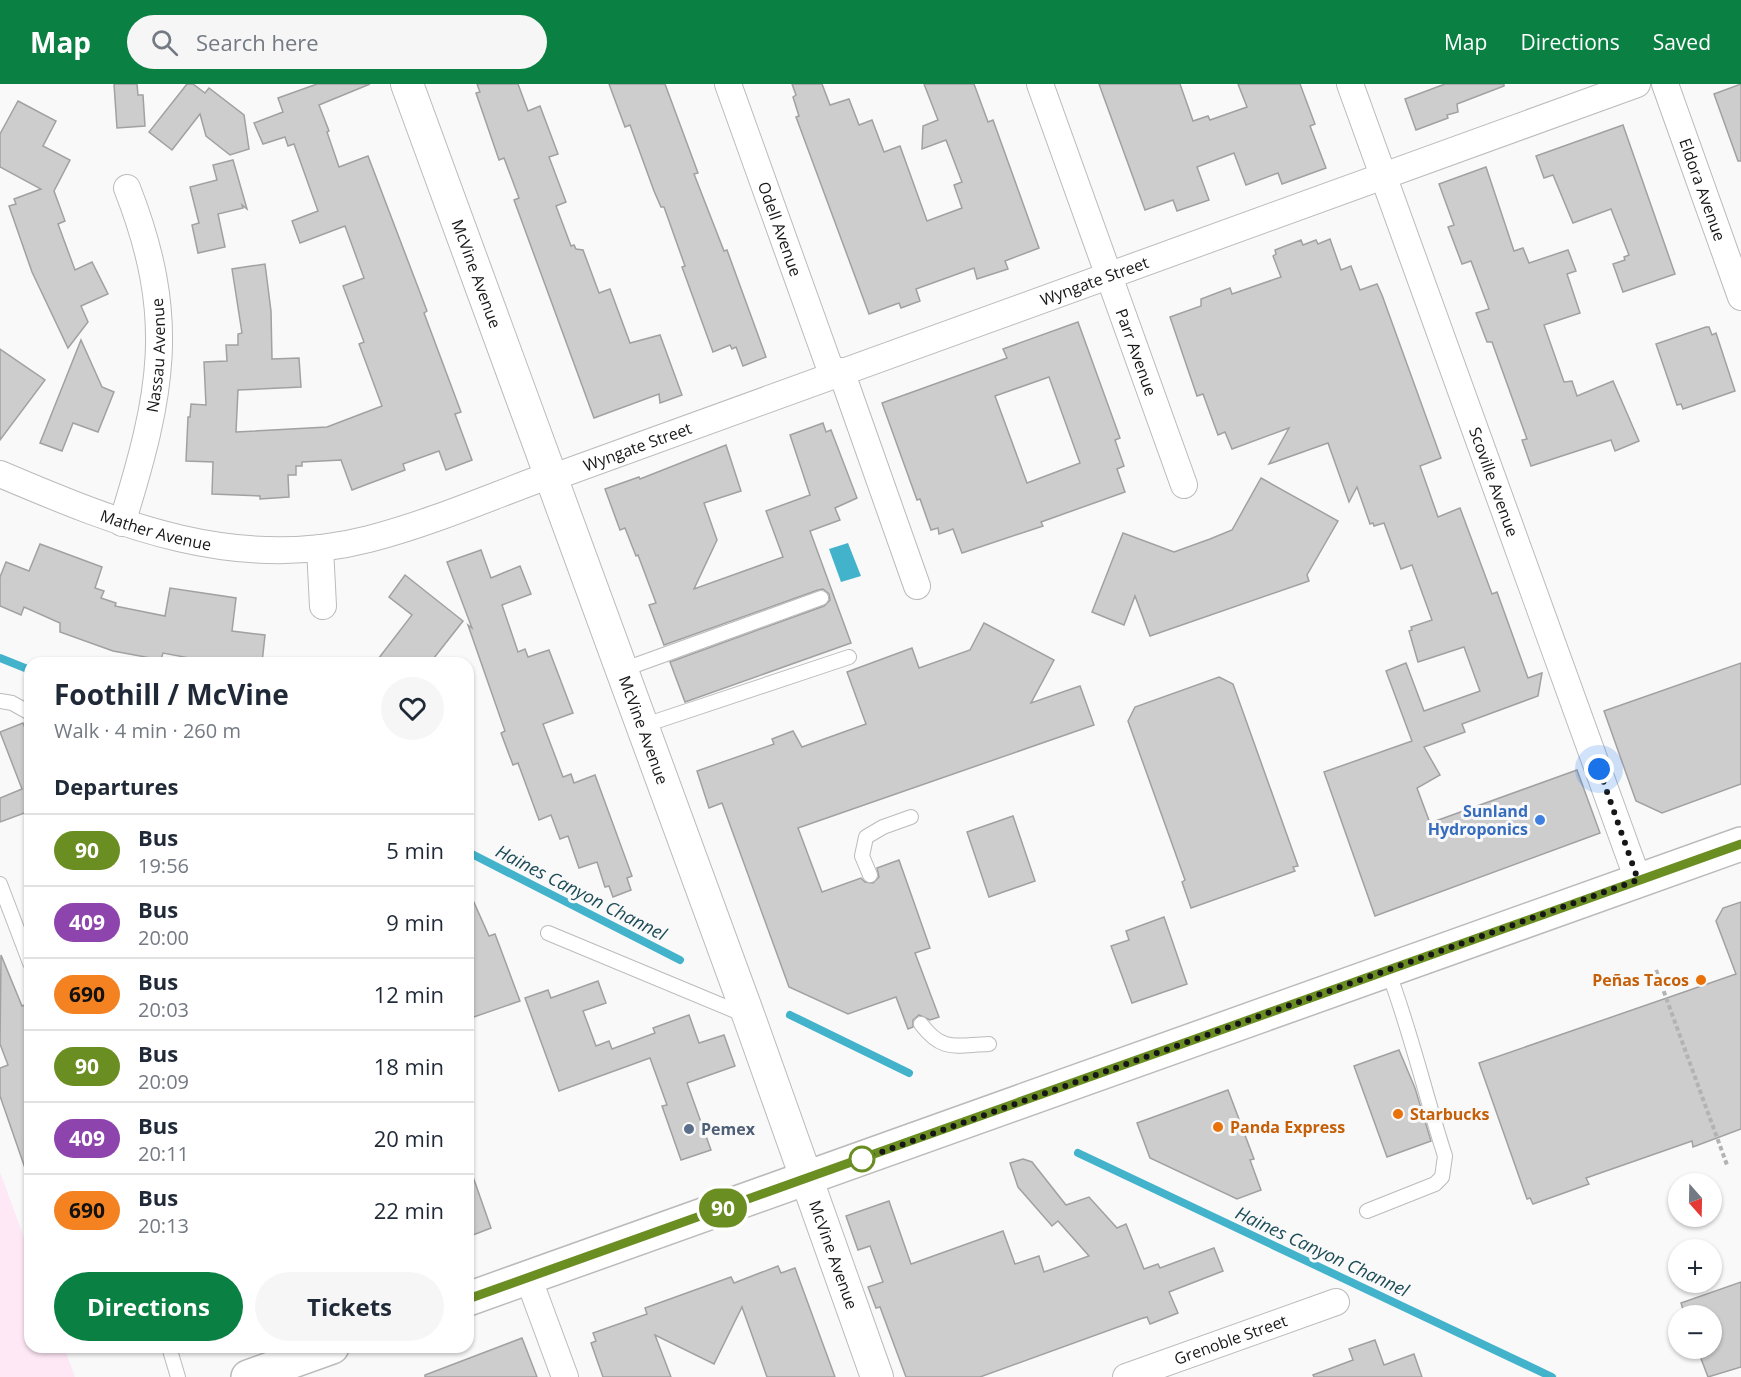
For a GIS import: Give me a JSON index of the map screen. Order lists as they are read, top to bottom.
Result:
{
  "streets": {
    "street": [
      "Eldora Avenue",
      "Odell Avenue",
      "McVine Avenue",
      "Wyngate Street",
      "Parr Avenue",
      "Nassau Avenue",
      "Scoville Avenue",
      "Mather Avenue",
      "Grenoble Street"
    ]
  },
  "crossings": [
    ["Odell Avenue", "Wyngate Street"],
    ["McVine Avenue", "Wyngate Street"],
    ["McVine Avenue", "Mather Avenue"],
    ["Wyngate Street", "Parr Avenue"],
    ["Wyngate Street", "Scoville Avenue"],
    ["Wyngate Street", "Mather Avenue"],
    ["Nassau Avenue", "Mather Avenue"]
  ],
  "water": ["Haines Canyon Channel"],
  "places": [
    "Sunland Hydroponics",
    "Peñas Tacos",
    "Starbucks",
    "Panda Express",
    "Pemex"
  ],
  "lines": ["bus line 90"],
  "north": "bottom",
  "page": {
    "header": "Map",
    "search": "Search here",
    "nav": ["Map", "Directions", "Saved"],
    "on_map": "90",
    "heading": [
      ["Foothill / McVine", "Walk · 4 min · 260 m"],
      "Departures"
    ],
    "list": [
      {
        "mark": "90",
        "name": "Bus",
        "note": "19:56",
        "value": "5 min"
      },
      {
        "mark": "409",
        "name": "Bus",
        "note": "20:00",
        "value": "9 min"
      },
      {
        "mark": "690",
        "name": "Bus",
        "note": "20:03",
        "value": "12 min"
      },
      {
        "mark": "90",
        "name": "Bus",
        "note": "20:09",
        "value": "18 min"
      },
      {
        "mark": "409",
        "name": "Bus",
        "note": "20:11",
        "value": "20 min"
      },
      {
        "mark": "690",
        "name": "Bus",
        "note": "20:13",
        "value": "22 min"
      }
    ],
    "map_buttons": ["+", "−"],
    "buttons": ["Directions", "Tickets"]
  }
}
